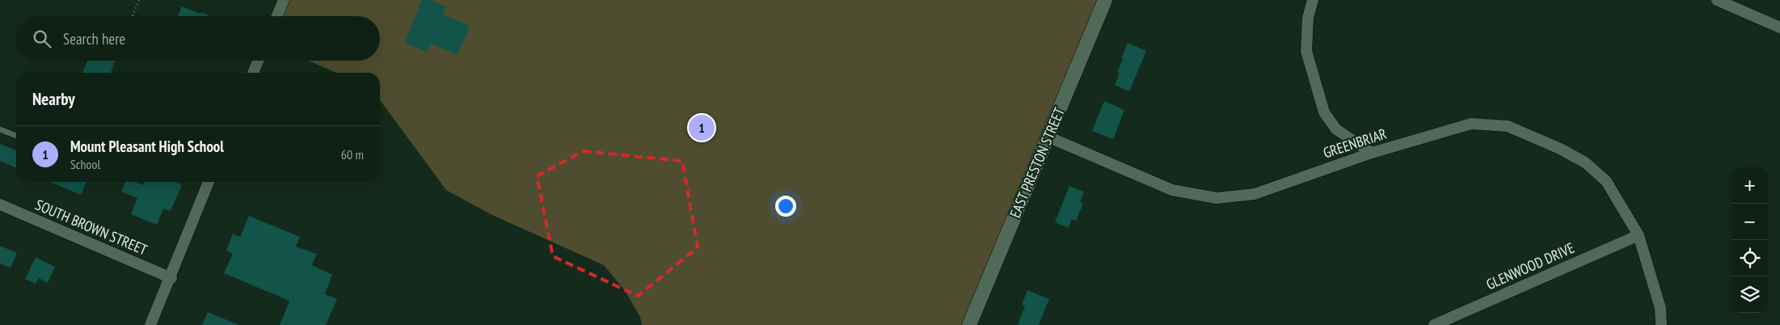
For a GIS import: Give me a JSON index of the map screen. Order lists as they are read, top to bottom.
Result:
{
  "streets": {
    "street": [
      "GREENBRIAR",
      "EAST PRESTON STREET",
      "SOUTH BROWN STREET",
      "GLENWOOD DRIVE"
    ]
  },
  "crossings": [
    ["GREENBRIAR", "EAST PRESTON STREET"],
    ["GREENBRIAR", "GLENWOOD DRIVE"]
  ],
  "page": {
    "search": "Search here",
    "heading": "Nearby",
    "pins": "1",
    "list": [
      {
        "mark": "1",
        "name": "Mount Pleasant High School",
        "note": "School",
        "value": "60 m"
      }
    ],
    "map_buttons": ["+", "−"]
  }
}
